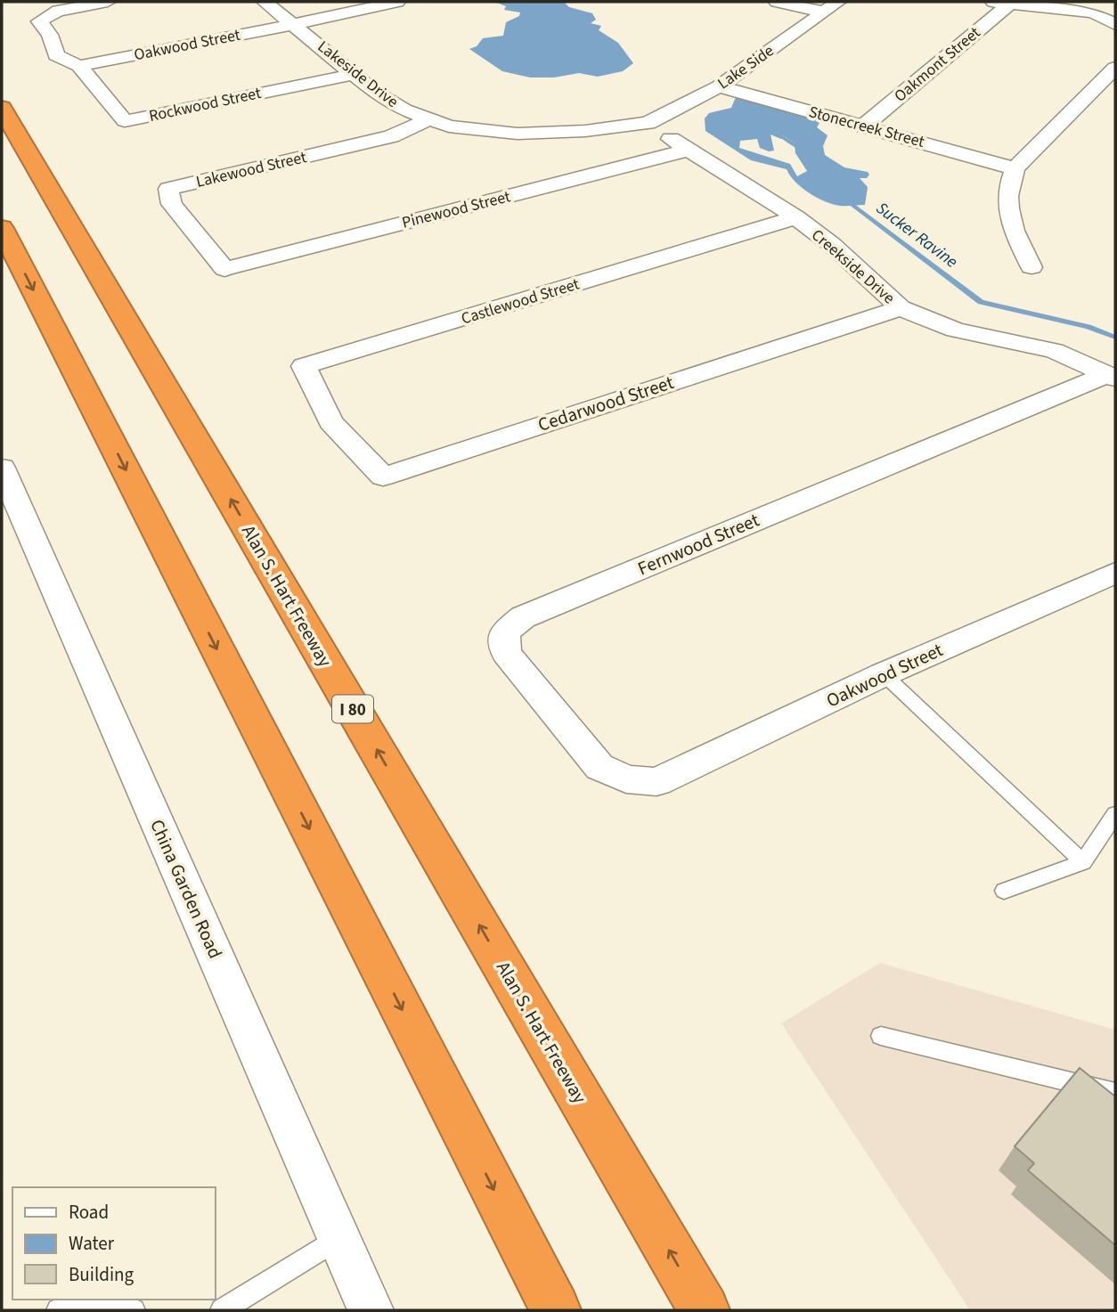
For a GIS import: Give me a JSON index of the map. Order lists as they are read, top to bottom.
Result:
{
  "streets": {
    "highway": ["Alan S. Hart Freeway", "I 80"],
    "street": [
      "Oakwood Street",
      "Oakmont Street",
      "Lake Side",
      "Lakeside Drive",
      "Rockwood Street",
      "Stonecreek Street",
      "Lakewood Street",
      "Pinewood Street",
      "Creekside Drive",
      "Castlewood Street",
      "Cedarwood Street",
      "Fernwood Street",
      "China Garden Road"
    ]
  },
  "crossings": [
    ["Oakwood Street", "Lakeside Drive"],
    ["Oakwood Street", "Rockwood Street"],
    ["Oakwood Street", "Fernwood Street"],
    ["Oakmont Street", "Stonecreek Street"],
    ["Lake Side", "Lakeside Drive"],
    ["Lake Side", "Stonecreek Street"],
    ["Lake Side", "Creekside Drive"],
    ["Lakeside Drive", "Rockwood Street"],
    ["Lakeside Drive", "Lakewood Street"],
    ["Lakeside Drive", "Creekside Drive"],
    ["Lakewood Street", "Pinewood Street"],
    ["Pinewood Street", "Creekside Drive"],
    ["Creekside Drive", "Castlewood Street"],
    ["Creekside Drive", "Cedarwood Street"],
    ["Creekside Drive", "Fernwood Street"],
    ["Castlewood Street", "Cedarwood Street"]
  ],
  "water": ["Sucker Ravine"],
  "legend": ["Road", "Water", "Building"]
}
